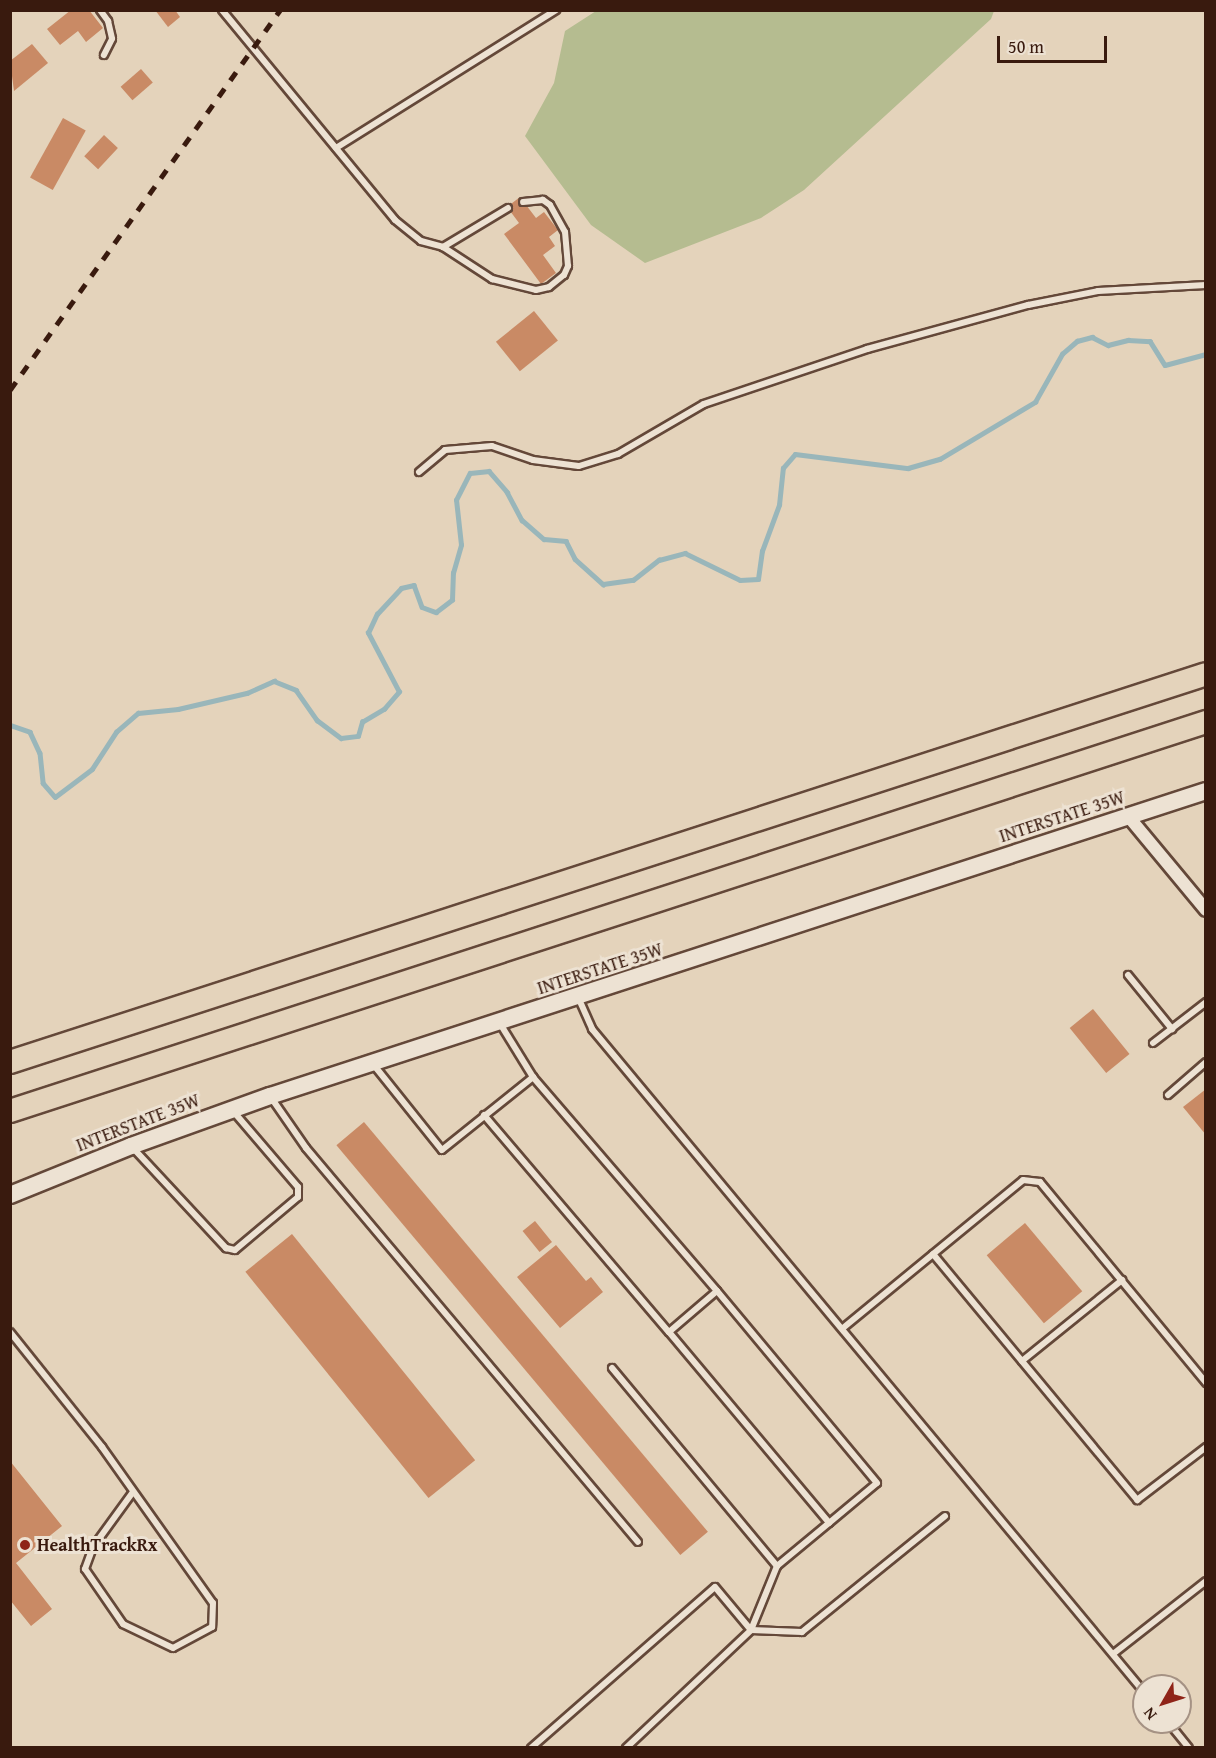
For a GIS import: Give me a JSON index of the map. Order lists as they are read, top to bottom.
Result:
{
  "streets": {
    "street": ["INTERSTATE 35W"]
  },
  "places": ["HealthTrackRx"],
  "scale_bar": "50 m",
  "north": "bottom left"
}
